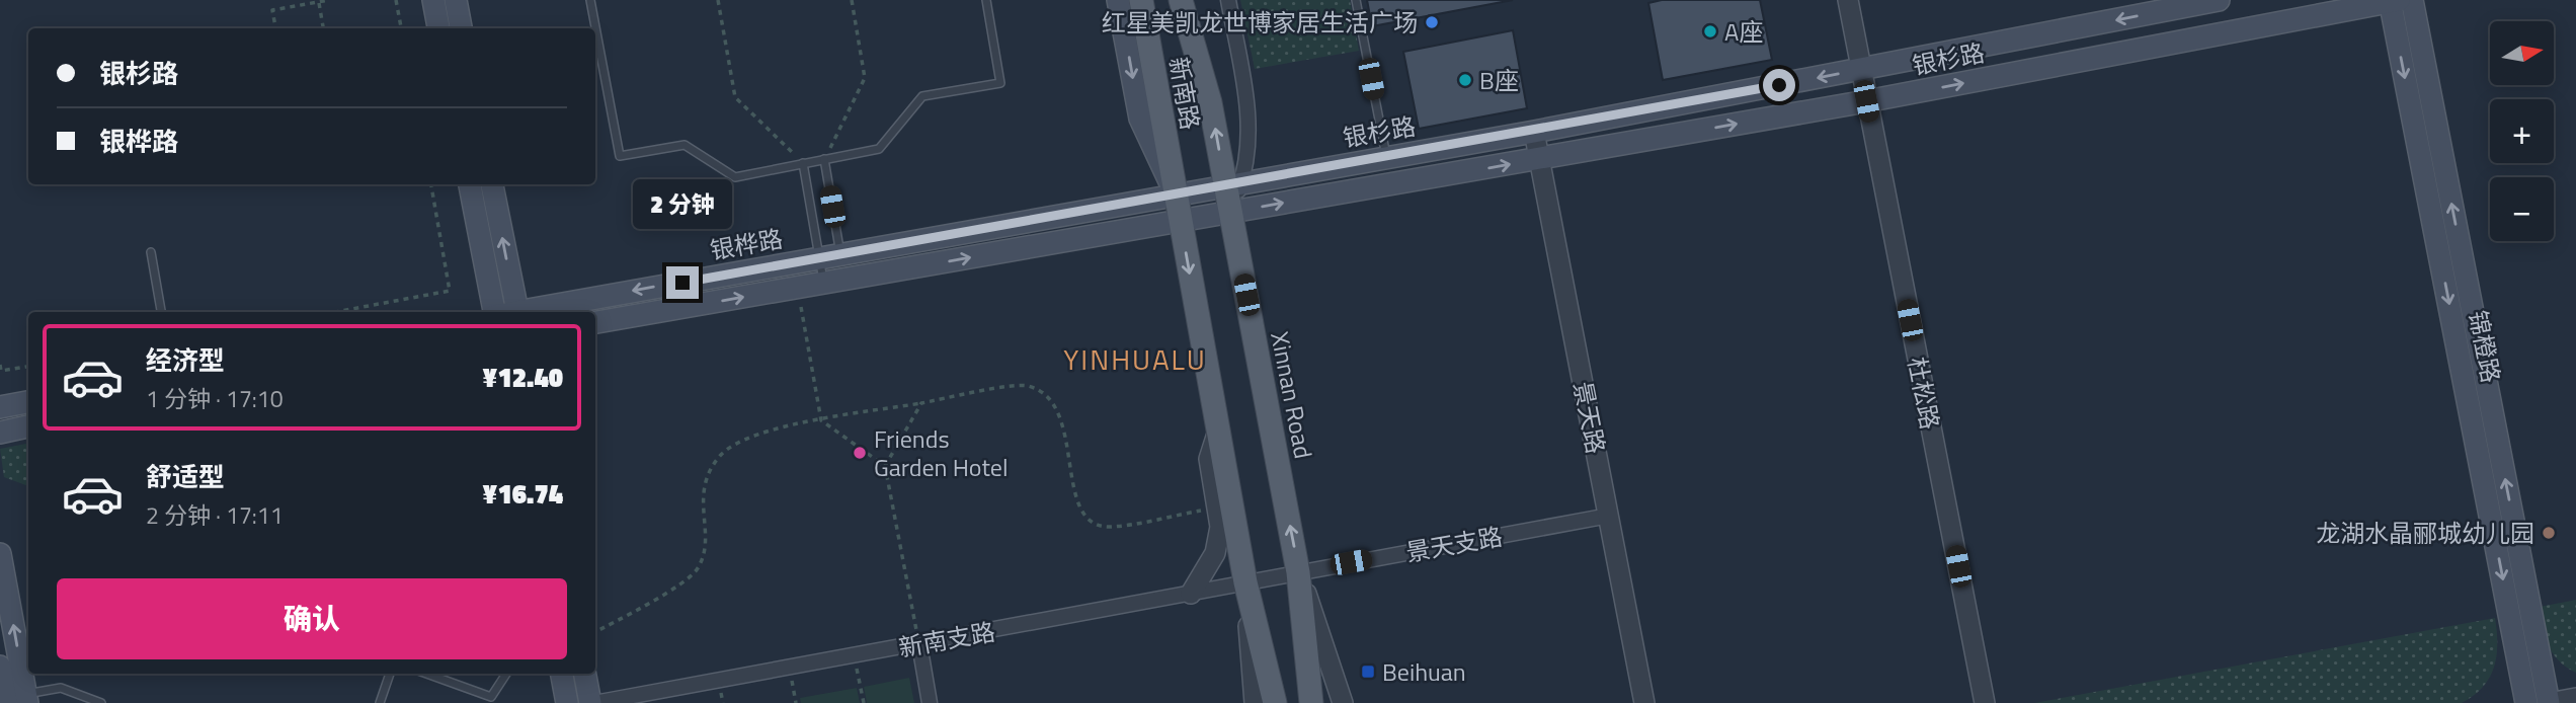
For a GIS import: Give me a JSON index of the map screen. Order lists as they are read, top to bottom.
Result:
{
  "streets": {
    "main road": [
      "银杉路",
      "新南路",
      "银桦路",
      "锦橙路",
      "Xinnan Road"
    ],
    "street": [
      "杜松路",
      "景天路",
      "景天支路",
      "新南支路"
    ]
  },
  "crossings": [
    ["银杉路", "新南路"],
    ["银杉路", "银桦路"],
    ["银杉路", "锦橙路"],
    ["银杉路", "杜松路"],
    ["银杉路", "Xinnan Road"],
    ["银杉路", "景天路"],
    ["新南路", "银桦路"],
    ["新南路", "Xinnan Road"],
    ["Xinnan Road", "景天支路"],
    ["Xinnan Road", "新南支路"],
    ["景天路", "景天支路"],
    ["景天支路", "新南支路"]
  ],
  "districts": ["YINHUALU"],
  "places": {
    "other": [
      "红星美凯龙世博家居生活广场",
      "A座",
      "B座",
      "Friends Garden Hotel",
      "龙湖水晶郦城幼儿园"
    ],
    "transit": ["Beihuan"]
  },
  "north": "right",
  "page": {
    "map_buttons": ["+", "−"],
    "banner": ["银杉路", "银桦路"],
    "bubble": "2 分钟",
    "list": [
      {
        "name": "经济型",
        "note": "1 分钟 · 17:10",
        "value": "¥12.40"
      },
      {
        "name": "舒适型",
        "note": "2 分钟 · 17:11",
        "value": "¥16.74"
      }
    ],
    "buttons": "确认"
  }
}
